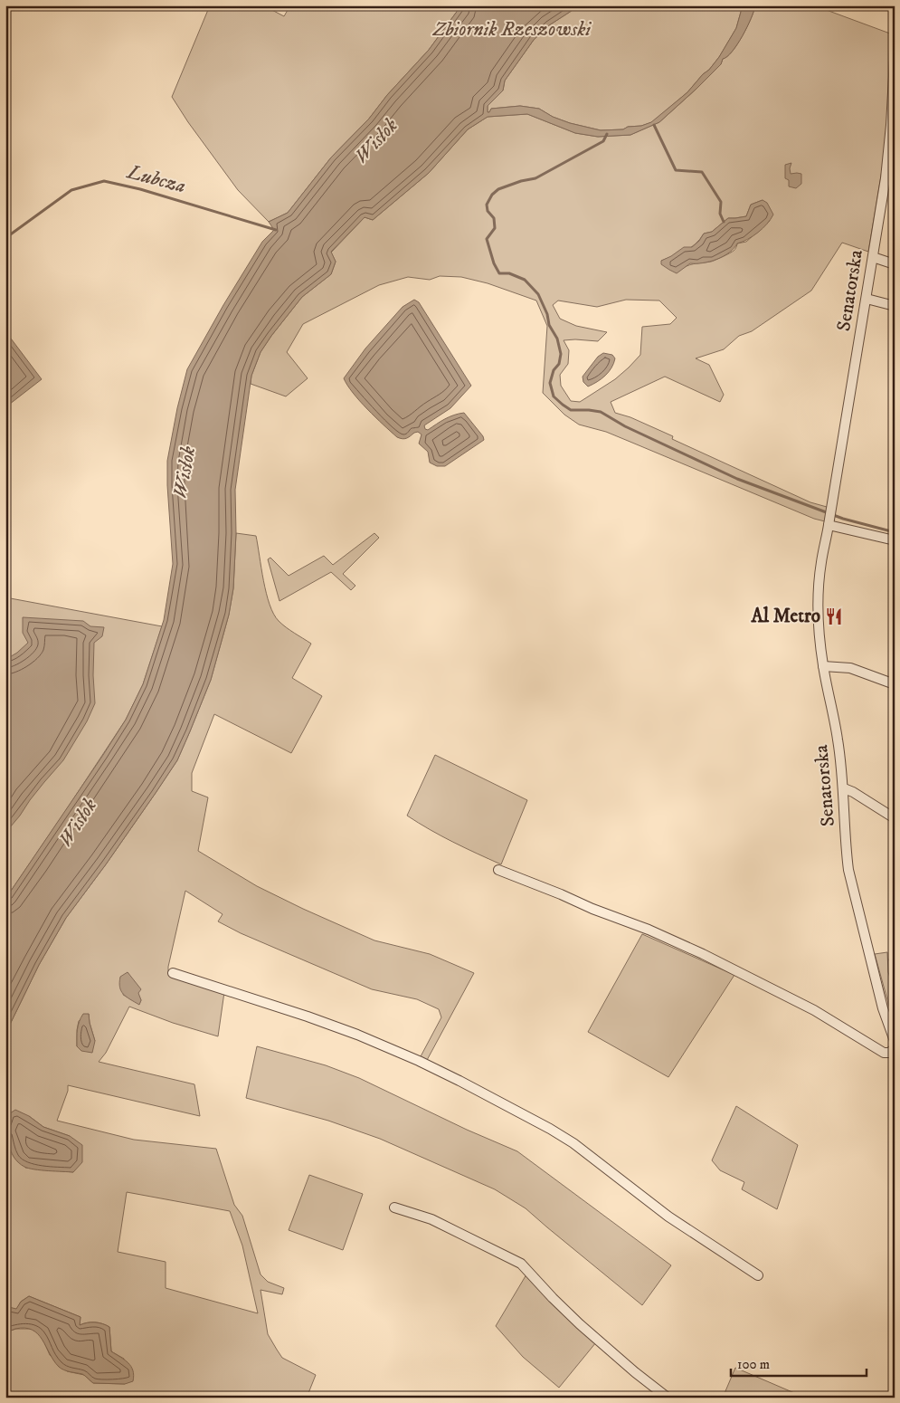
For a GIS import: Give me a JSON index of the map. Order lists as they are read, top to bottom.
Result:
{
  "streets": {
    "street": ["Senatorska"]
  },
  "water": ["Zbiornik Rzeszowski", "Wisłok", "Lubcza"],
  "places": {
    "restaurant": ["Al Metro"]
  },
  "scale_bar": "100 m"
}
